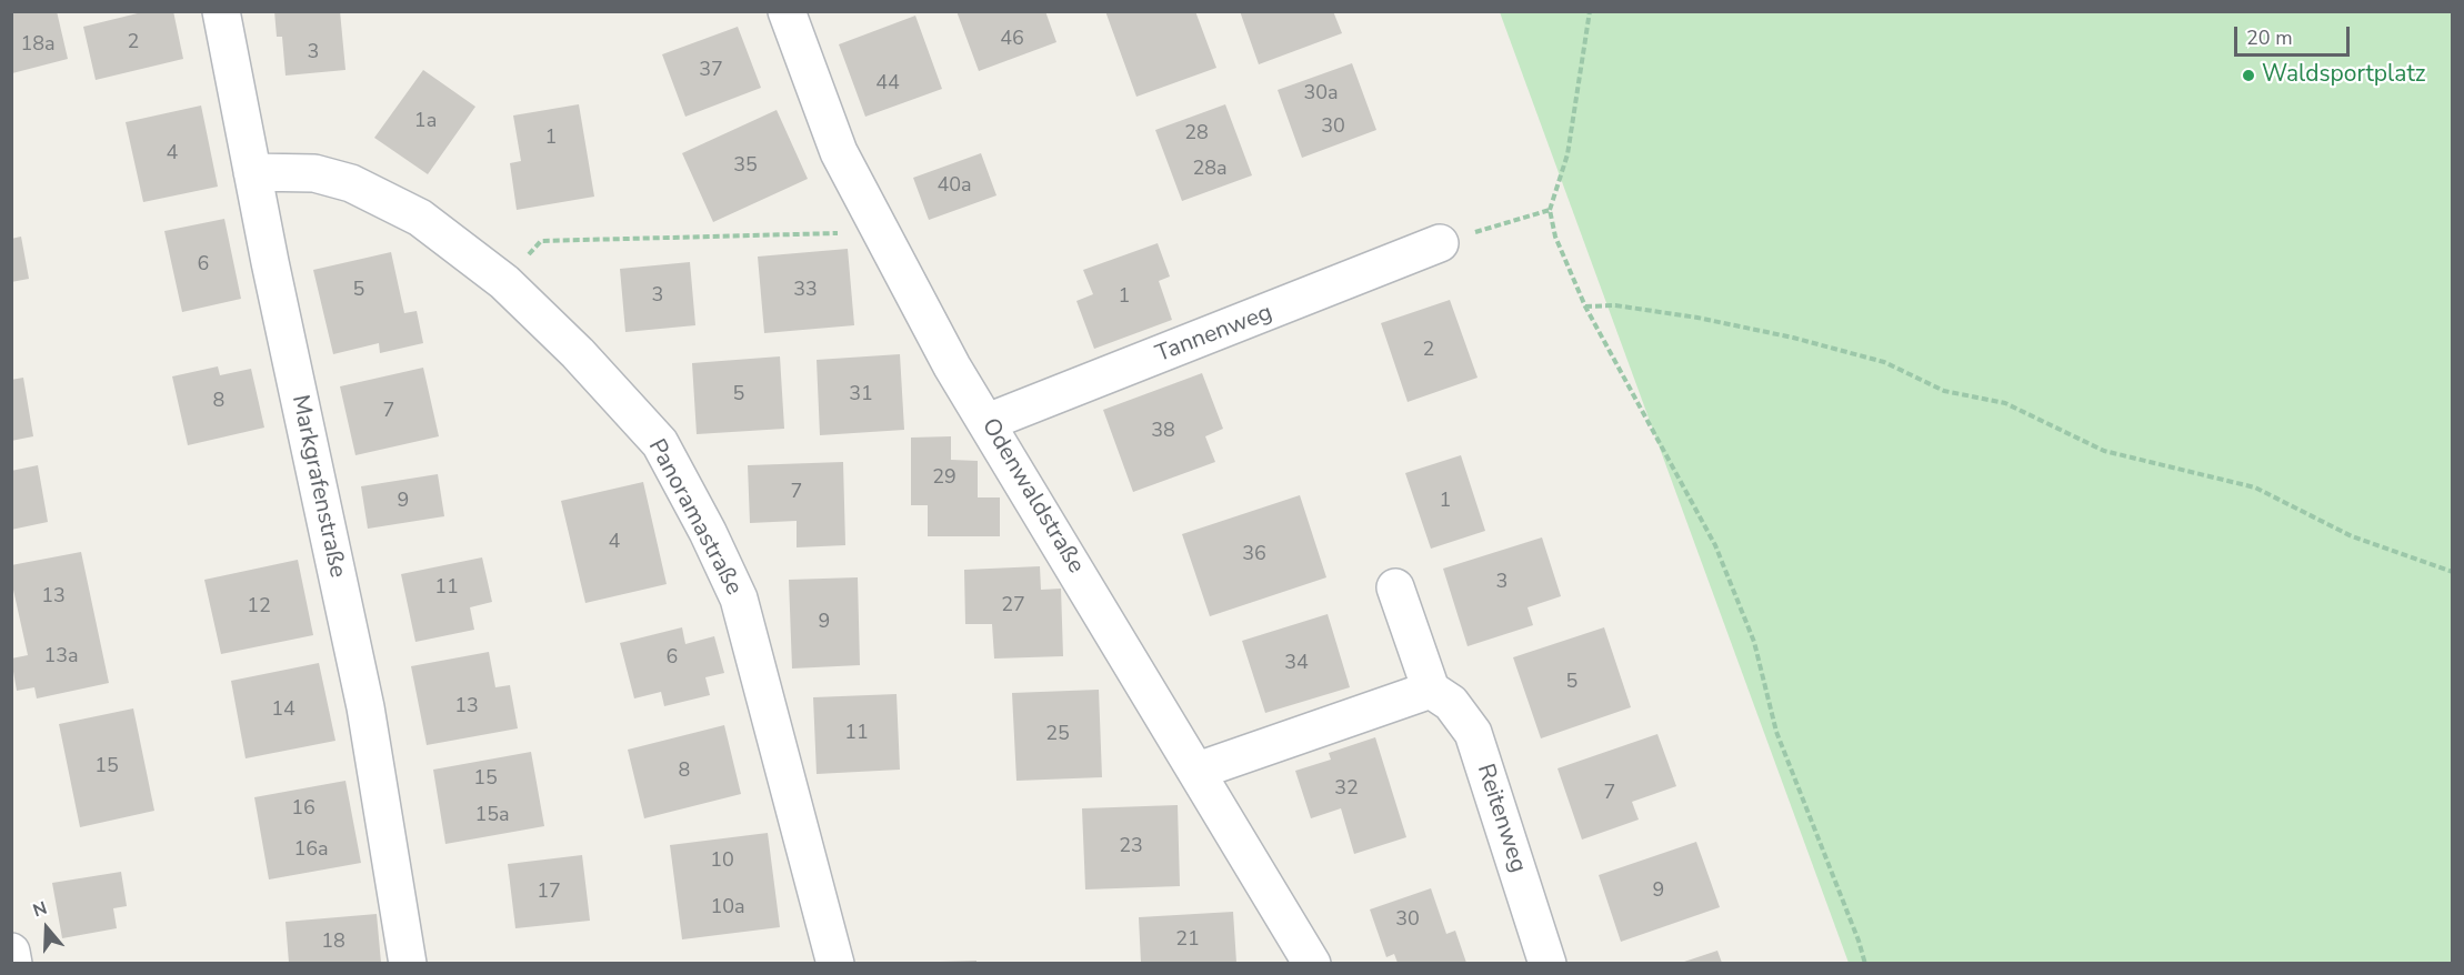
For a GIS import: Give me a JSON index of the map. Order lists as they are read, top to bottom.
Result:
{
  "streets": {
    "street": [
      "Tannenweg",
      "Markgrafenstraße",
      "Odenwaldstraße",
      "Panoramastraße",
      "Reitenweg"
    ]
  },
  "crossings": [
    ["Tannenweg", "Odenwaldstraße"],
    ["Markgrafenstraße", "Panoramastraße"]
  ],
  "places": ["Waldsportplatz"],
  "house_numbers": [
    "46",
    "2",
    "18a",
    "3",
    "37",
    "44",
    "30a",
    "1a",
    "30",
    "28",
    "1",
    "4",
    "35",
    "28a",
    "40a",
    "6",
    "5",
    "33",
    "3",
    "1",
    "2",
    "5",
    "31",
    "8",
    "7",
    "38",
    "29",
    "7",
    "9",
    "1",
    "4",
    "36",
    "3",
    "11",
    "13",
    "27",
    "12",
    "9",
    "13a",
    "6",
    "34",
    "5",
    "13",
    "14",
    "11",
    "25",
    "15",
    "8",
    "15",
    "32",
    "7",
    "16",
    "15a",
    "23",
    "16a",
    "10",
    "9",
    "17",
    "10a",
    "30",
    "21",
    "18"
  ],
  "scale_bar": "20 m",
  "north": "top"
}
